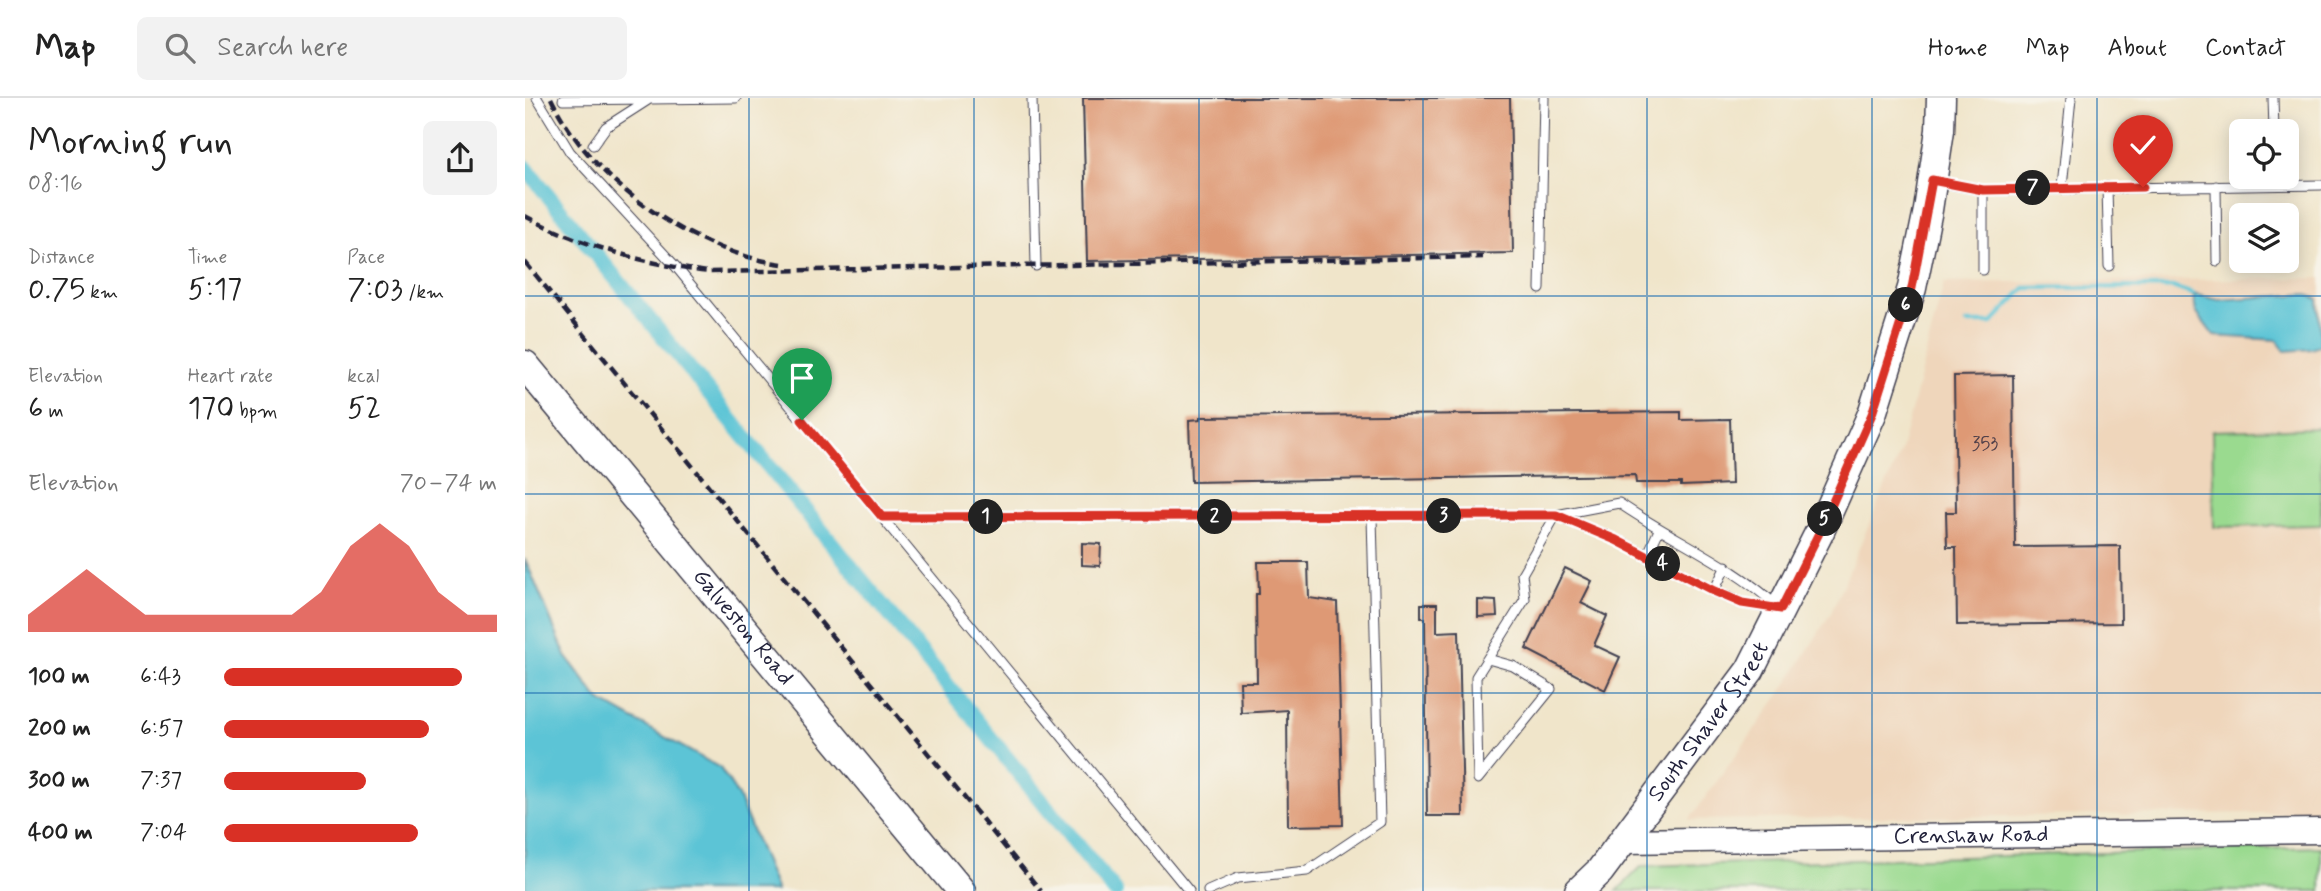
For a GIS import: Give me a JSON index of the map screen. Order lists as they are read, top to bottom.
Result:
{
  "streets": {
    "main road": ["Galveston Road", "South Shaver Street", "Crenshaw Road"]
  },
  "crossings": [
    ["South Shaver Street", "Crenshaw Road"]
  ],
  "house_numbers": ["353"],
  "page": {
    "header": "Map",
    "search": "Search here",
    "nav": [
      "Home",
      "Map",
      "About",
      "Contact"
    ],
    "heading": ["Morning run", "08:16"],
    "pins": [
      "7",
      "6",
      "3",
      "1",
      "2",
      "5",
      "4"
    ],
    "stats": [
      ["Distance", "0.75 km"],
      ["Time", "5:17"],
      ["Pace", "7:03 /km"],
      ["Elevation", "6 m"],
      ["Heart rate", "170 bpm"],
      ["kcal", "52"]
    ],
    "chart": ["Elevation", "70–74 m"],
    "list": [
      {
        "name": "100 m",
        "note": "6:43"
      },
      {
        "name": "200 m",
        "note": "6:57"
      },
      {
        "name": "300 m",
        "note": "7:37"
      },
      {
        "name": "400 m",
        "note": "7:04"
      }
    ]
  }
}
